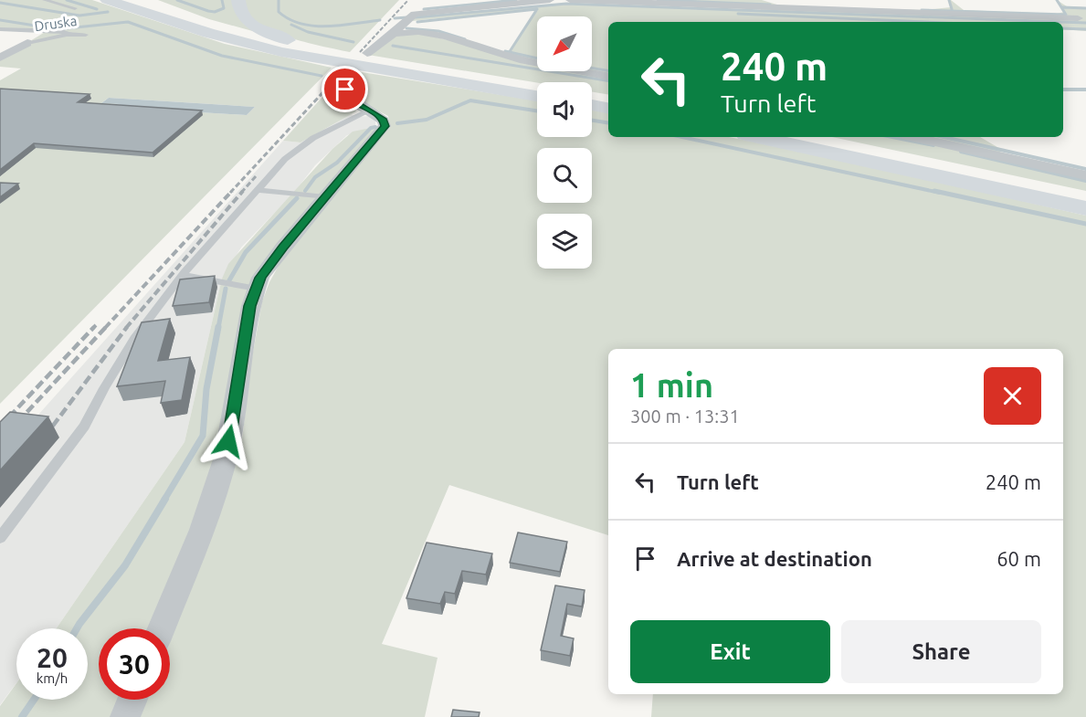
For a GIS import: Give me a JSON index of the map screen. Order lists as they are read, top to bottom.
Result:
{
  "streets": {
    "street": ["Druska"]
  },
  "north": "bottom left",
  "page": {
    "turn": ["240 m", "Turn left"],
    "heading": ["1 min", "300 m · 13:31"],
    "list": [
      {
        "name": "Turn left",
        "value": "240 m"
      },
      {
        "name": "Arrive at destination",
        "value": "60 m"
      }
    ],
    "buttons": ["Exit", "Share"],
    "speed": "20 km/h",
    "limit": "30"
  }
}
